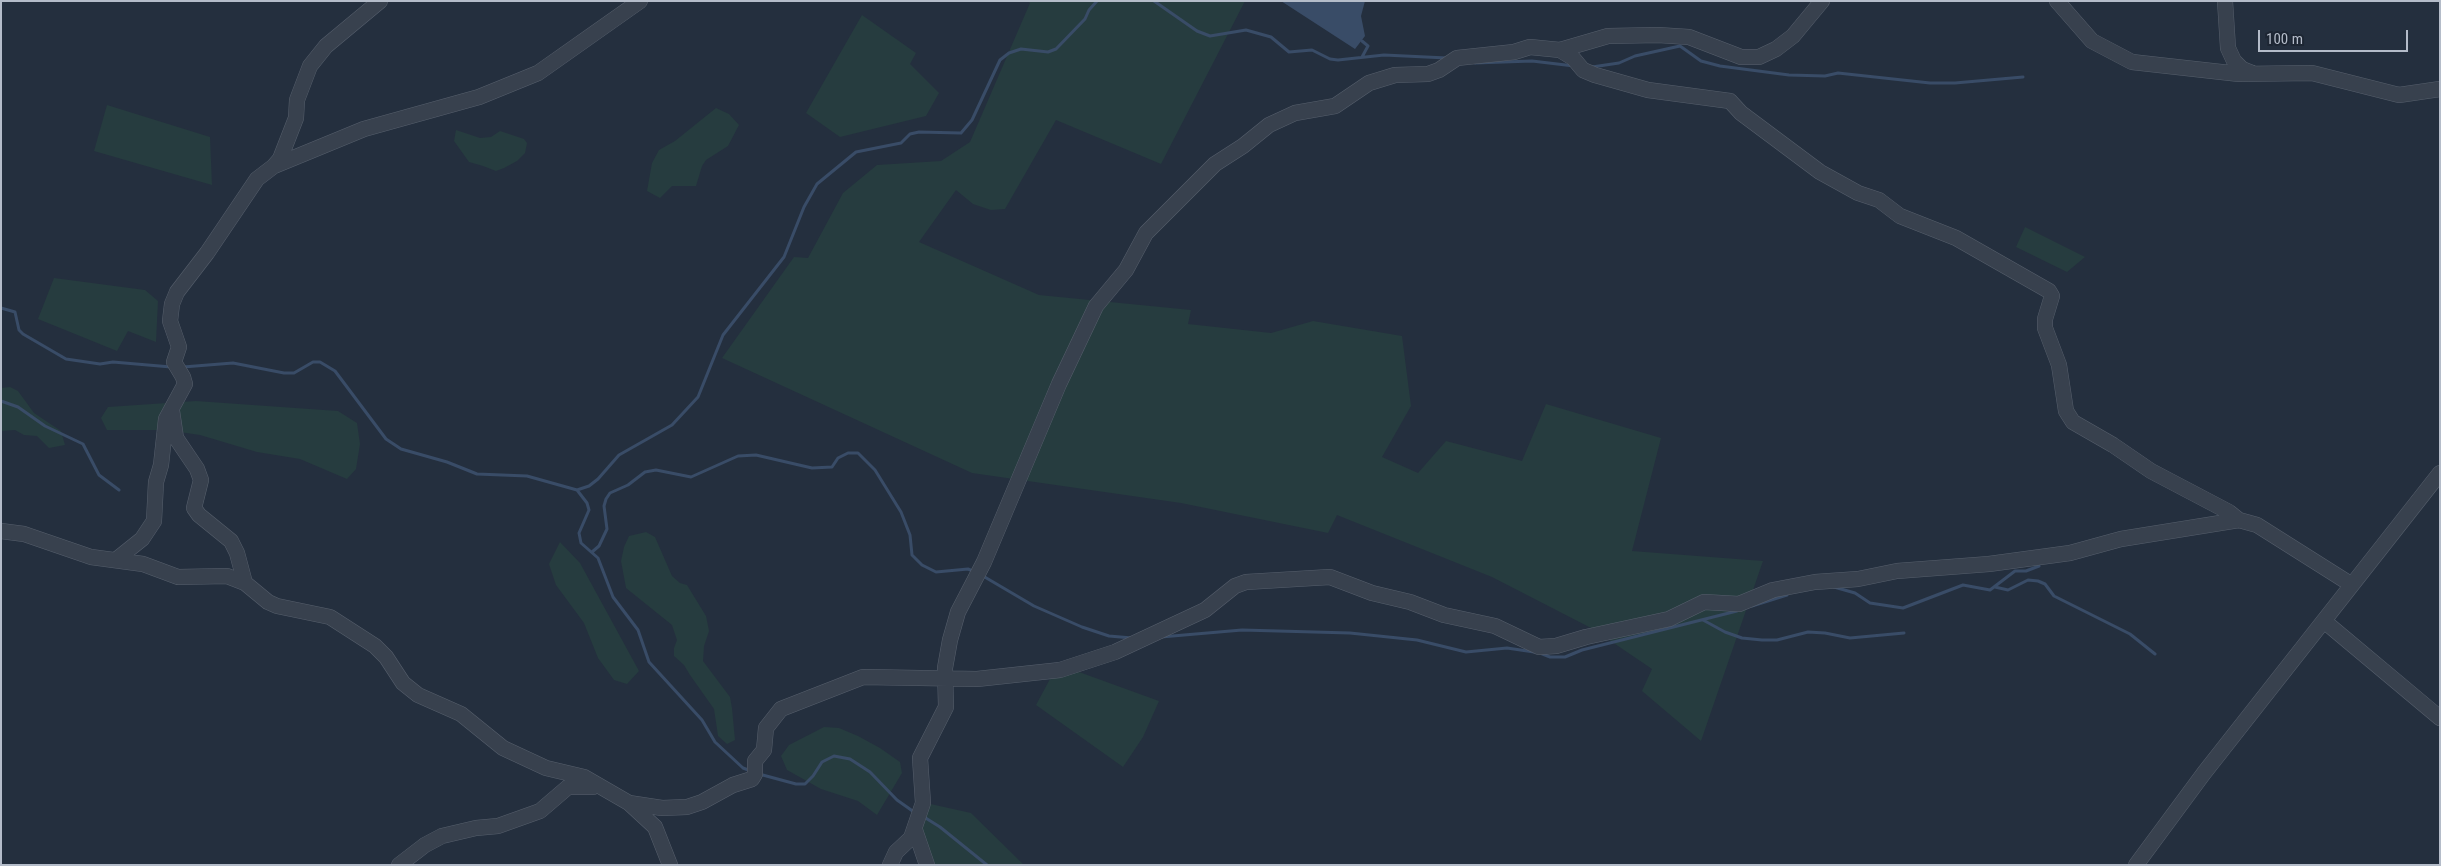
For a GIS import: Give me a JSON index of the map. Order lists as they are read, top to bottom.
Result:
{
  "scale_bar": "100 m"
}
